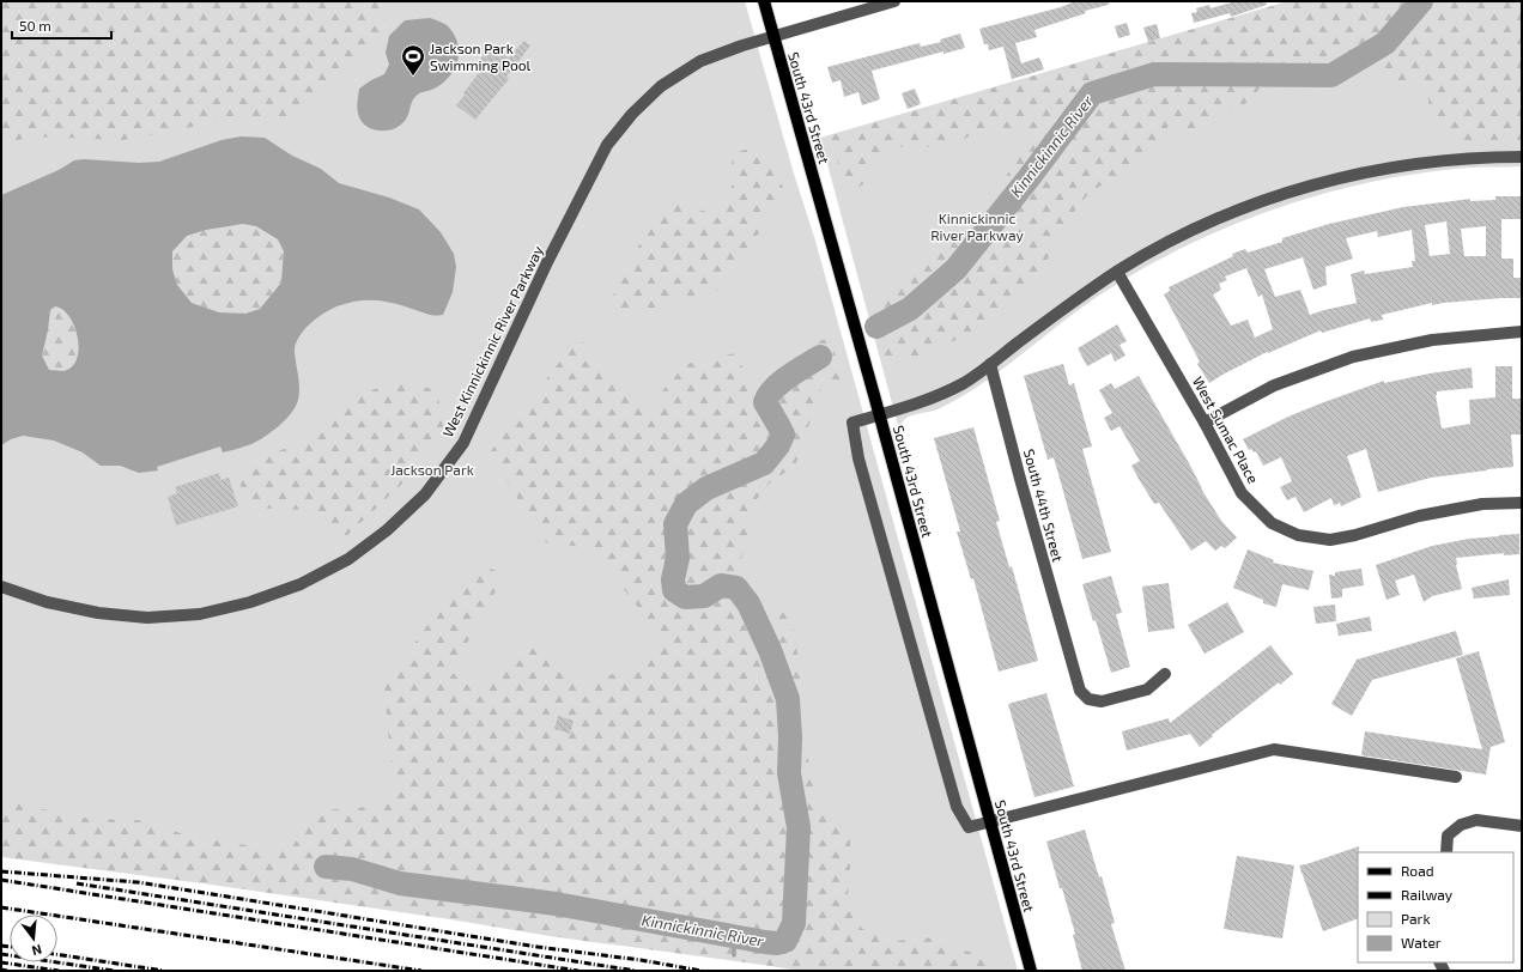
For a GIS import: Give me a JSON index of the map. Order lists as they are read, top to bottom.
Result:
{
  "streets": {
    "main road": ["South 43rd Street"],
    "street": ["West Kinnickinnic River Parkway", "West Sumac Place", "South 44th Street"]
  },
  "crossings": [
    ["South 43rd Street", "West Kinnickinnic River Parkway"]
  ],
  "water": ["Kinnickinnic River"],
  "parks": ["Kinnickinnic River Parkway", "Jackson Park"],
  "places": {
    "sports": ["Jackson Park Swimming Pool"]
  },
  "legend": [
    "Road",
    "Railway",
    "Park",
    "Water"
  ],
  "scale_bar": "50 m",
  "north": "bottom"
}
